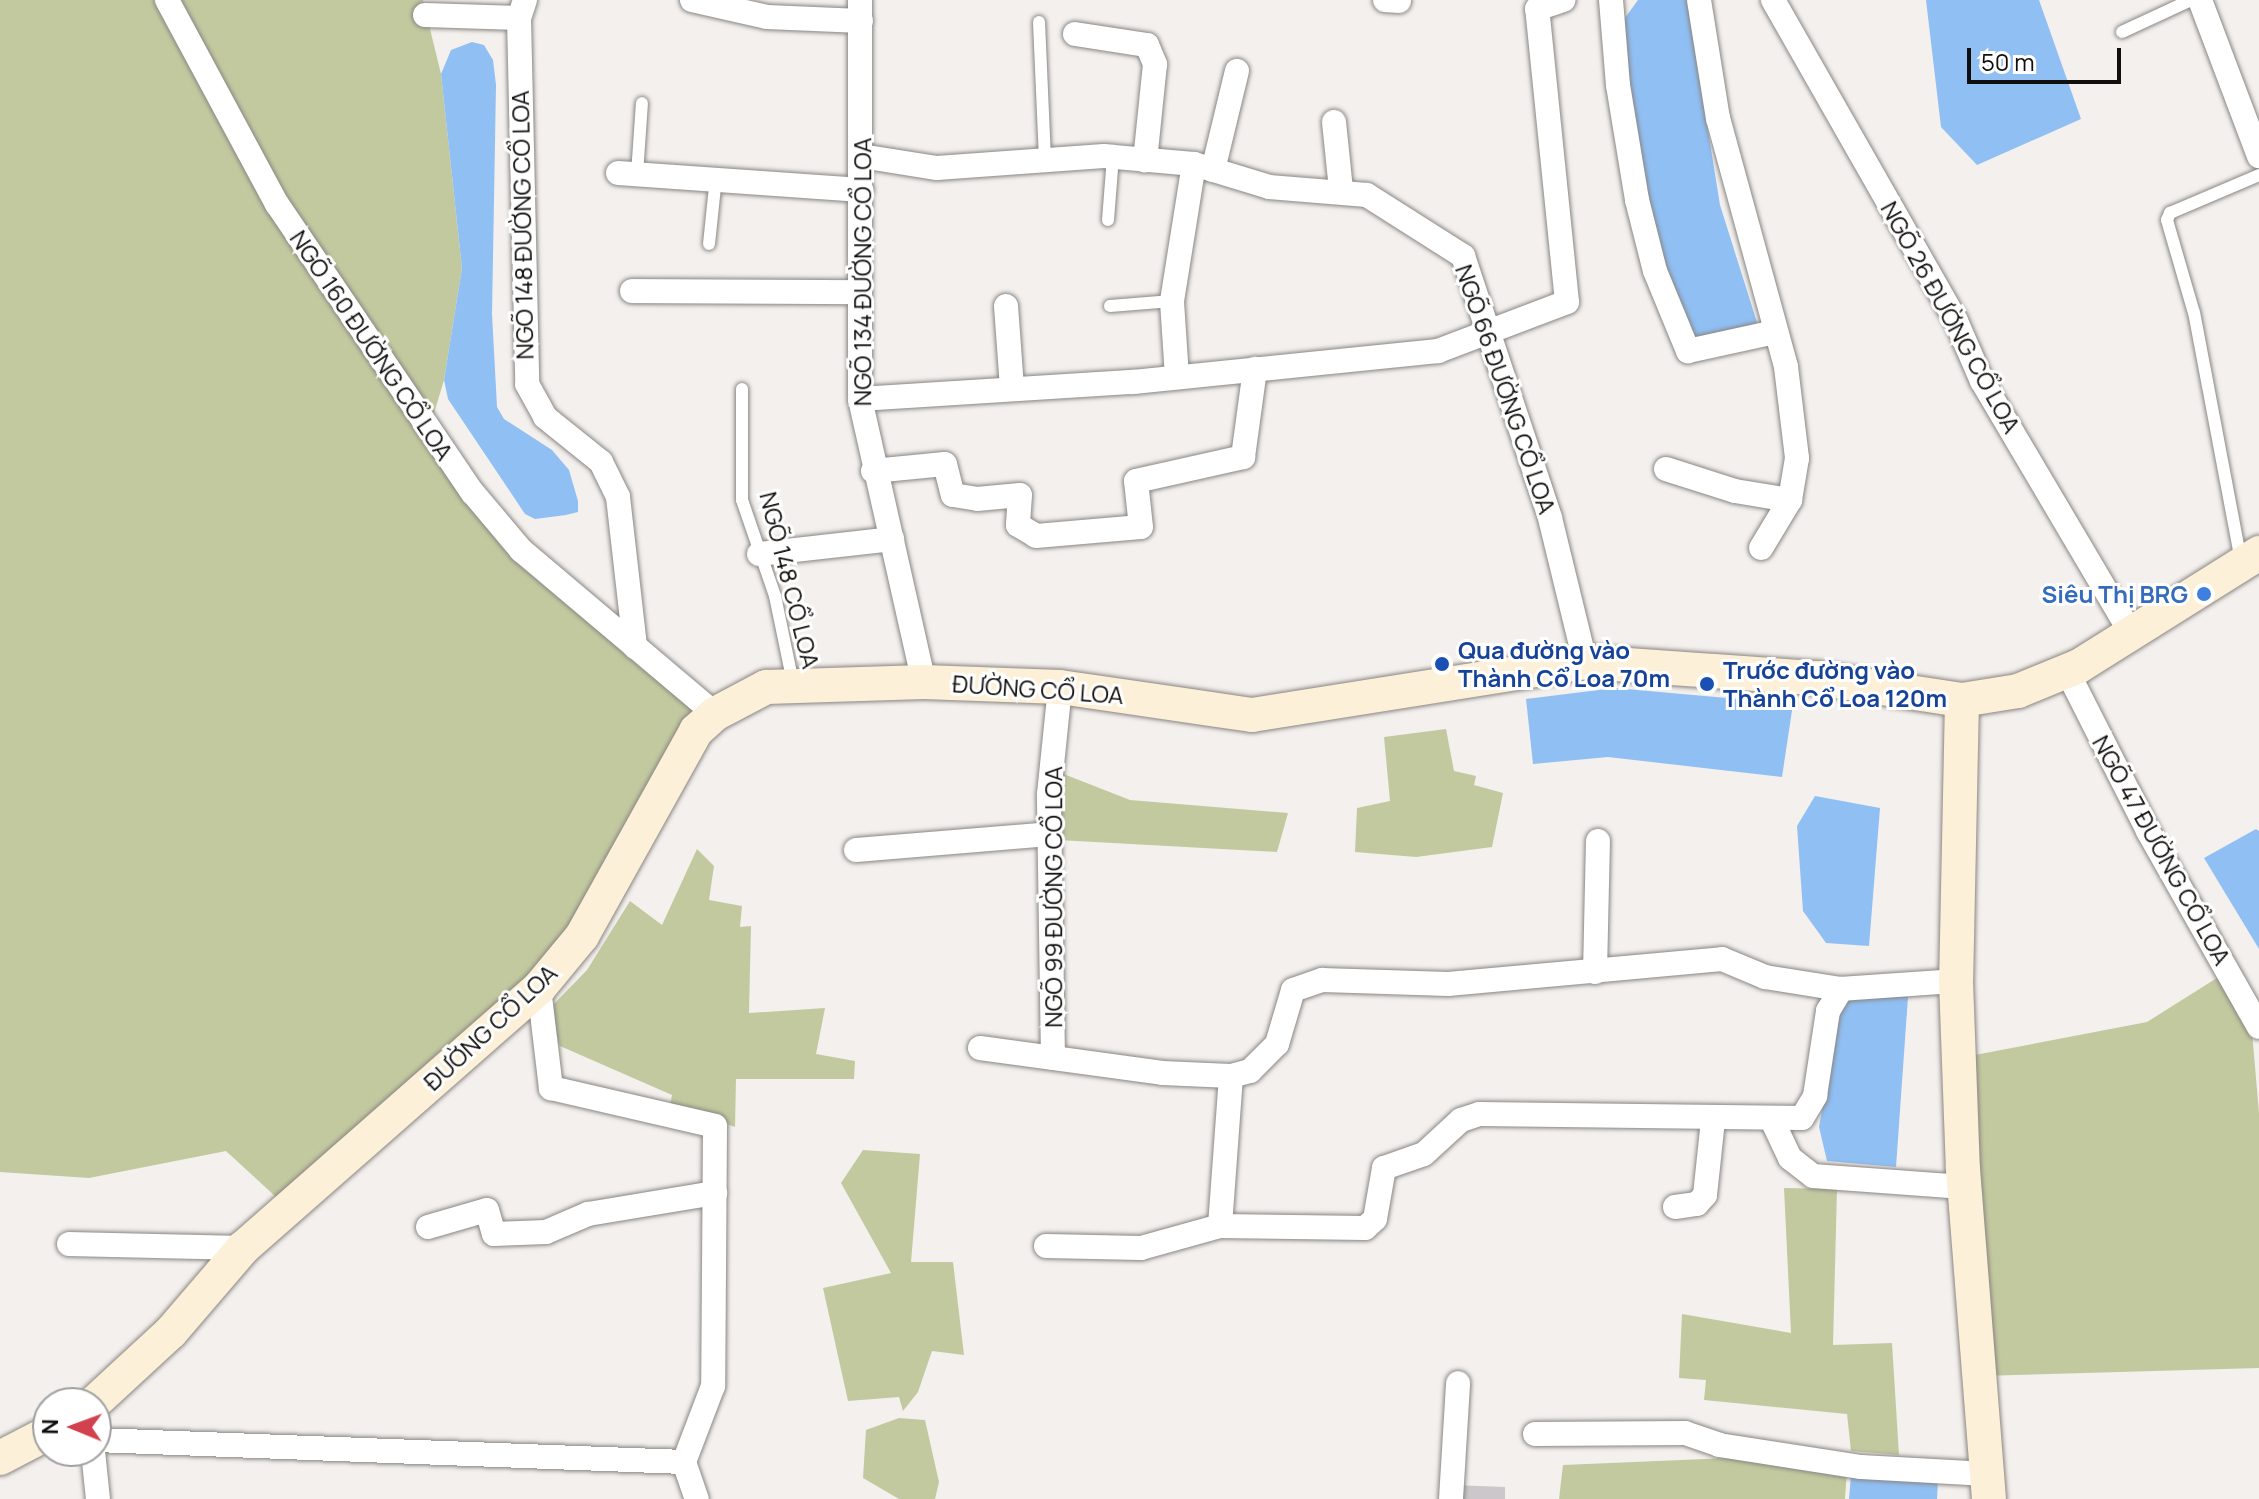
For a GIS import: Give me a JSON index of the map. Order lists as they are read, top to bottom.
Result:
{
  "streets": {
    "street": [
      "NGÕ 148 ĐƯỜNG CỔ LOA",
      "NGÕ 134 ĐƯỜNG CỔ LOA",
      "NGÕ 26 ĐƯỜNG CỔ LOA",
      "NGÕ 160 ĐƯỜNG CỔ LOA",
      "NGÕ 66 ĐƯỜNG CỔ LOA",
      "ĐƯỜNG CỔ LOA",
      "NGÕ 47 ĐƯỜNG CỔ LOA",
      "NGÕ 99 ĐƯỜNG CỔ LOA"
    ],
    "lane": ["NGÕ 148 CỔ LOA"]
  },
  "crossings": [
    ["NGÕ 148 ĐƯỜNG CỔ LOA", "NGÕ 160 ĐƯỜNG CỔ LOA"],
    ["NGÕ 134 ĐƯỜNG CỔ LOA", "NGÕ 66 ĐƯỜNG CỔ LOA"],
    ["NGÕ 134 ĐƯỜNG CỔ LOA", "ĐƯỜNG CỔ LOA"],
    ["NGÕ 26 ĐƯỜNG CỔ LOA", "ĐƯỜNG CỔ LOA"],
    ["NGÕ 66 ĐƯỜNG CỔ LOA", "ĐƯỜNG CỔ LOA"],
    ["NGÕ 148 CỔ LOA", "ĐƯỜNG CỔ LOA"],
    ["ĐƯỜNG CỔ LOA", "NGÕ 47 ĐƯỜNG CỔ LOA"],
    ["ĐƯỜNG CỔ LOA", "NGÕ 99 ĐƯỜNG CỔ LOA"]
  ],
  "places": ["Siêu Thị BRG", "Qua đường vào Thành Cổ Loa 70m", "Trước đường vào Thành Cổ Loa 120m"],
  "scale_bar": "50 m",
  "north": "left"
}
